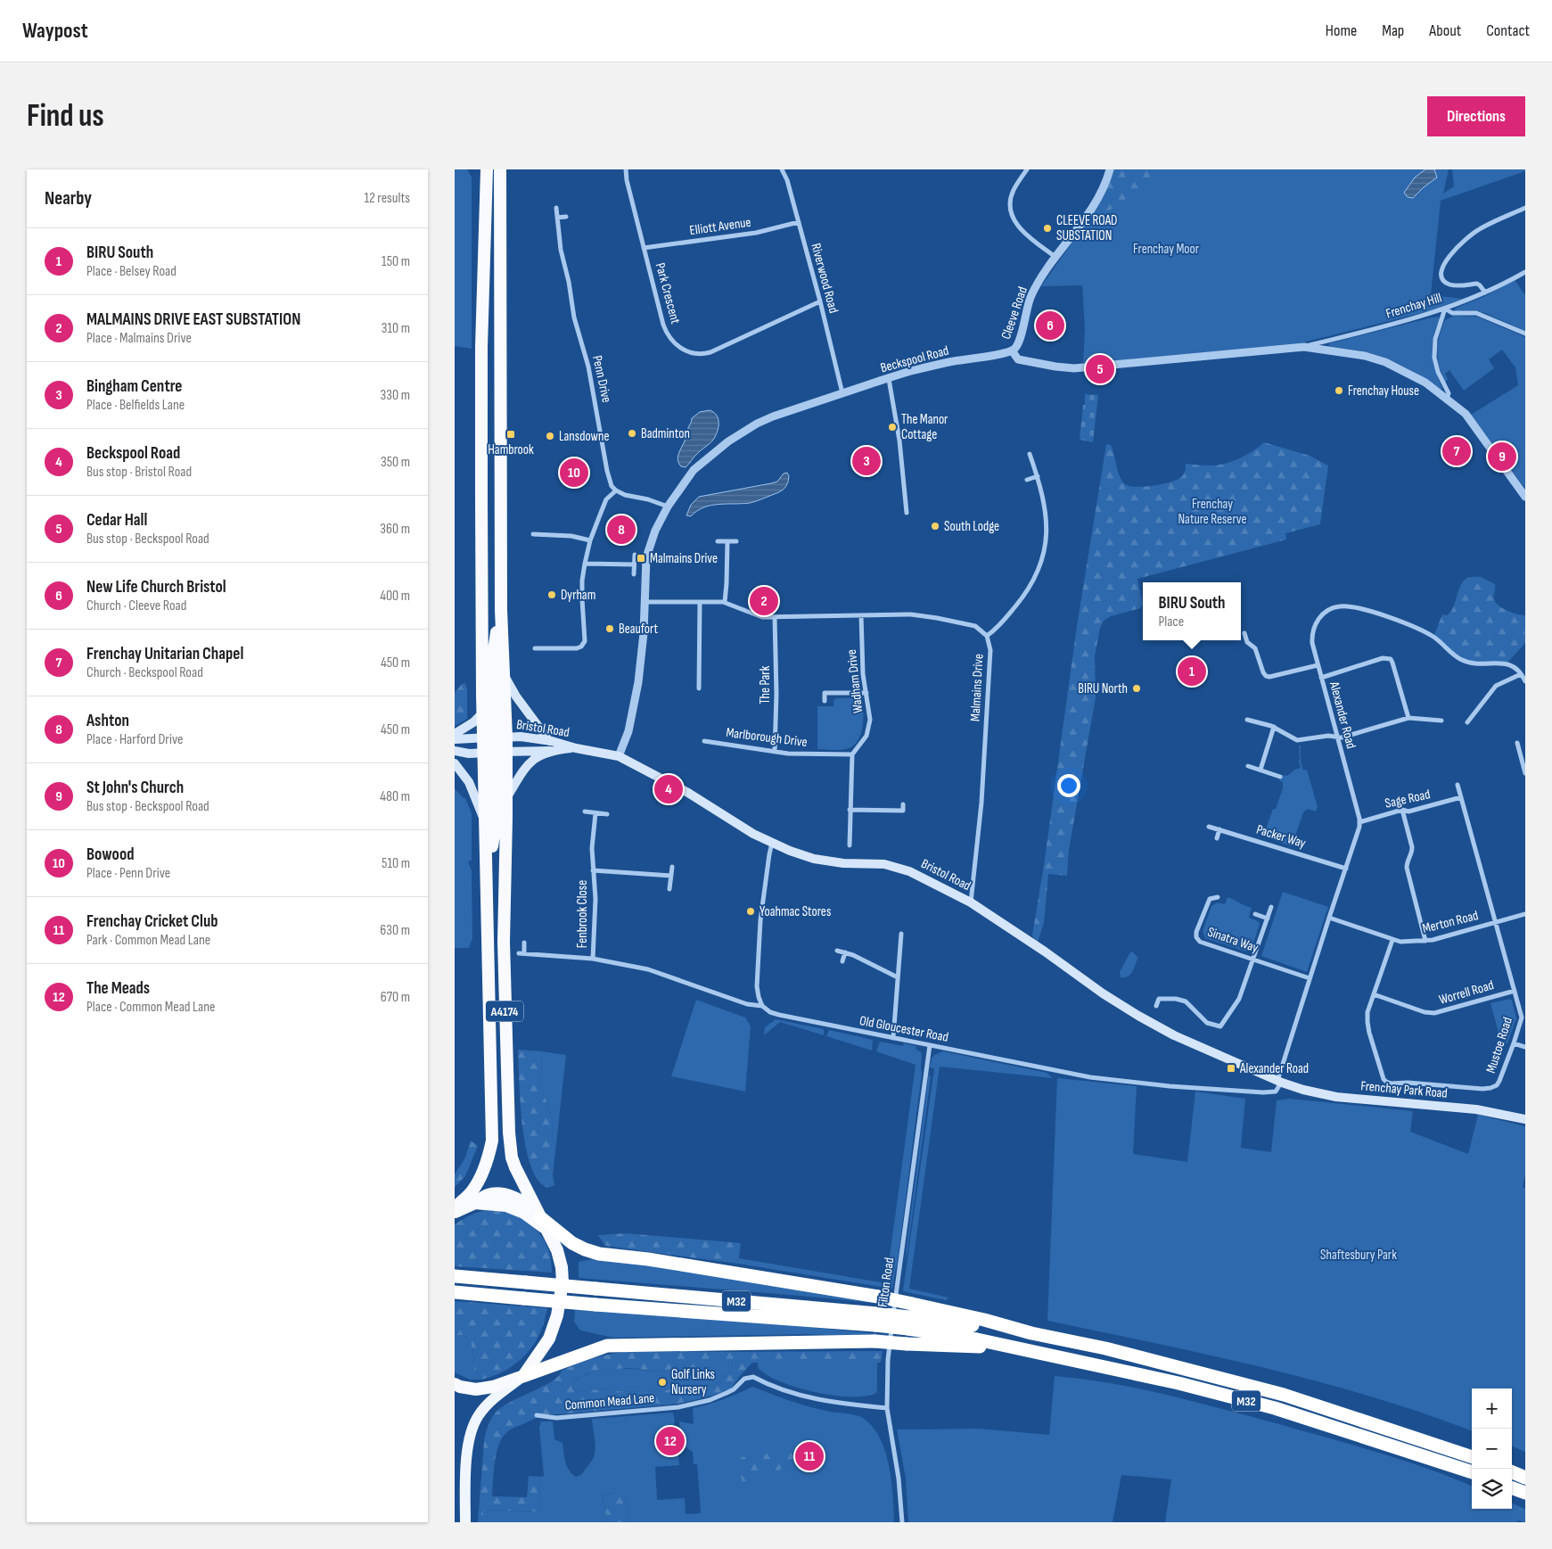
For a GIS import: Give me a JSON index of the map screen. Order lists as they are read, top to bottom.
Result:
{
  "streets": {
    "highway": ["A4174", "M32"],
    "main road": ["Bristol Road", "Frenchay Park Road"],
    "street": [
      "Elliott Avenue",
      "Riverwood Road",
      "Park Crescent",
      "Frenchay Hill",
      "Cleeve Road",
      "Beckspool Road",
      "Penn Drive",
      "Wadham Drive",
      "The Park",
      "Malmains Drive",
      "Alexander Road",
      "Marlborough Drive",
      "Sage Road",
      "Packer Way",
      "Fenbrook Close",
      "Merton Road",
      "Sinatra Way",
      "Worrell Road",
      "Old Gloucester Road",
      "Mustoe Road",
      "Filton Road",
      "Common Mead Lane"
    ]
  },
  "crossings": [
    ["Elliott Avenue", "Riverwood Road"],
    ["Elliott Avenue", "Park Crescent"],
    ["Riverwood Road", "Park Crescent"],
    ["Riverwood Road", "Beckspool Road"],
    ["Cleeve Road", "Beckspool Road"],
    ["Beckspool Road", "Malmains Drive"],
    ["Beckspool Road", "Bristol Road"],
    ["Wadham Drive", "Malmains Drive"],
    ["Wadham Drive", "Marlborough Drive"],
    ["The Park", "Malmains Drive"],
    ["The Park", "Marlborough Drive"],
    ["Malmains Drive", "Bristol Road"],
    ["Alexander Road", "Bristol Road"],
    ["Alexander Road", "Sage Road"],
    ["Alexander Road", "Packer Way"],
    ["Alexander Road", "Merton Road"],
    ["Alexander Road", "Sinatra Way"],
    ["Alexander Road", "Old Gloucester Road"],
    ["Alexander Road", "Frenchay Park Road"],
    ["Bristol Road", "A4174"],
    ["Bristol Road", "Old Gloucester Road"],
    ["Bristol Road", "Frenchay Park Road"],
    ["Sage Road", "Mustoe Road"],
    ["Fenbrook Close", "Old Gloucester Road"],
    ["Merton Road", "Mustoe Road"],
    ["Worrell Road", "Mustoe Road"],
    ["A4174", "M32"],
    ["Old Gloucester Road", "Frenchay Park Road"],
    ["Old Gloucester Road", "Filton Road"],
    ["Filton Road", "Common Mead Lane"]
  ],
  "parks": ["Frenchay Moor", "Frenchay Nature Reserve", "Shaftesbury Park"],
  "places": {
    "other": [
      "CLEEVE ROAD SUBSTATION",
      "Frenchay House",
      "The Manor Cottage",
      "Badminton",
      "Lansdowne",
      "South Lodge",
      "Dyrham",
      "Beaufort",
      "BIRU North",
      "Yoahmac Stores",
      "Golf Links Nursery"
    ],
    "transit": ["Hambrook", "Malmains Drive", "Alexander Road"]
  },
  "page": {
    "header": "Waypost",
    "nav": [
      "Home",
      "Map",
      "About",
      "Contact"
    ],
    "buttons": "Directions",
    "title": "Find us",
    "heading": ["Nearby", "12 results"],
    "list": [
      {
        "mark": "1",
        "name": "BIRU South",
        "note": "Place · Belsey Road",
        "value": "150 m"
      },
      {
        "mark": "2",
        "name": "MALMAINS DRIVE EAST SUBSTATION",
        "note": "Place · Malmains Drive",
        "value": "310 m"
      },
      {
        "mark": "3",
        "name": "Bingham Centre",
        "note": "Place · Belfields Lane",
        "value": "330 m"
      },
      {
        "mark": "4",
        "name": "Beckspool Road",
        "note": "Bus stop · Bristol Road",
        "value": "350 m"
      },
      {
        "mark": "5",
        "name": "Cedar Hall",
        "note": "Bus stop · Beckspool Road",
        "value": "360 m"
      },
      {
        "mark": "6",
        "name": "New Life Church Bristol",
        "note": "Church · Cleeve Road",
        "value": "400 m"
      },
      {
        "mark": "7",
        "name": "Frenchay Unitarian Chapel",
        "note": "Church · Beckspool Road",
        "value": "450 m"
      },
      {
        "mark": "8",
        "name": "Ashton",
        "note": "Place · Harford Drive",
        "value": "450 m"
      },
      {
        "mark": "9",
        "name": "St John's Church",
        "note": "Bus stop · Beckspool Road",
        "value": "480 m"
      },
      {
        "mark": "10",
        "name": "Bowood",
        "note": "Place · Penn Drive",
        "value": "510 m"
      },
      {
        "mark": "11",
        "name": "Frenchay Cricket Club",
        "note": "Park · Common Mead Lane",
        "value": "630 m"
      },
      {
        "mark": "12",
        "name": "The Meads",
        "note": "Place · Common Mead Lane",
        "value": "670 m"
      }
    ],
    "pins": [
      "6",
      "5",
      "7",
      "9",
      "3",
      "10",
      "8",
      "2",
      "1",
      "4",
      "12",
      "11"
    ],
    "popup": ["BIRU South", "Place"],
    "map_buttons": ["+", "−"]
  }
}
